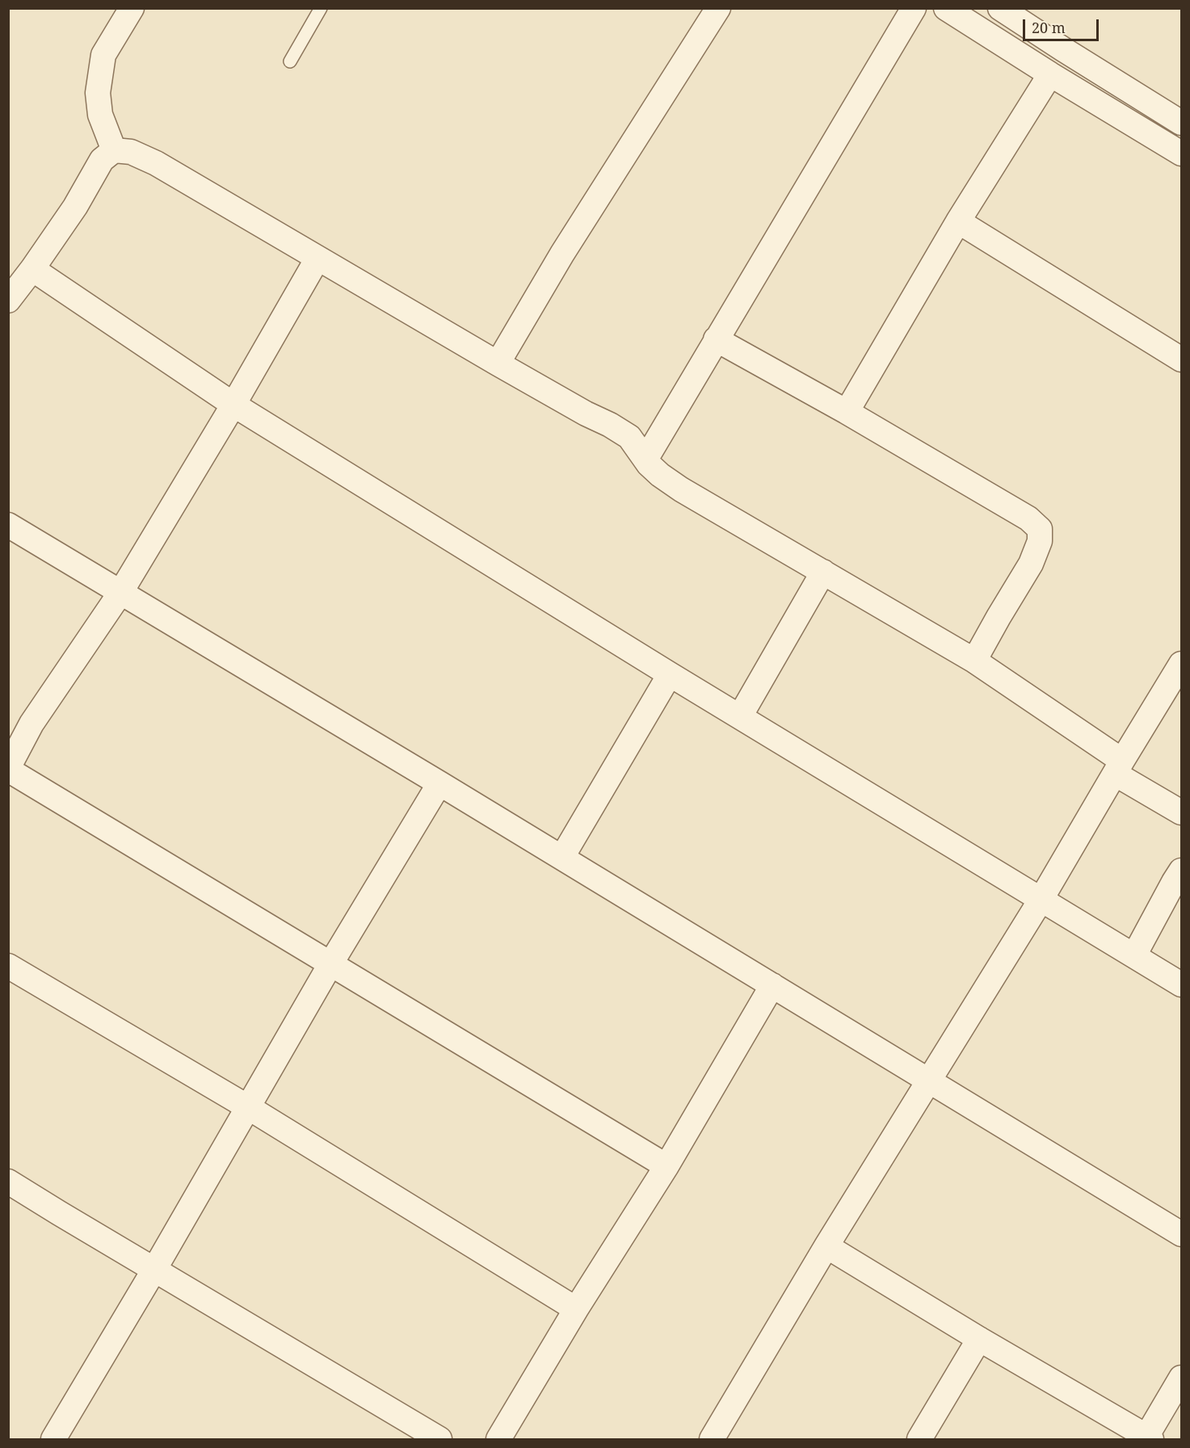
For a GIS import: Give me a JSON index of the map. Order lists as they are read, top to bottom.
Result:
{
  "scale_bar": "20 m"
}
